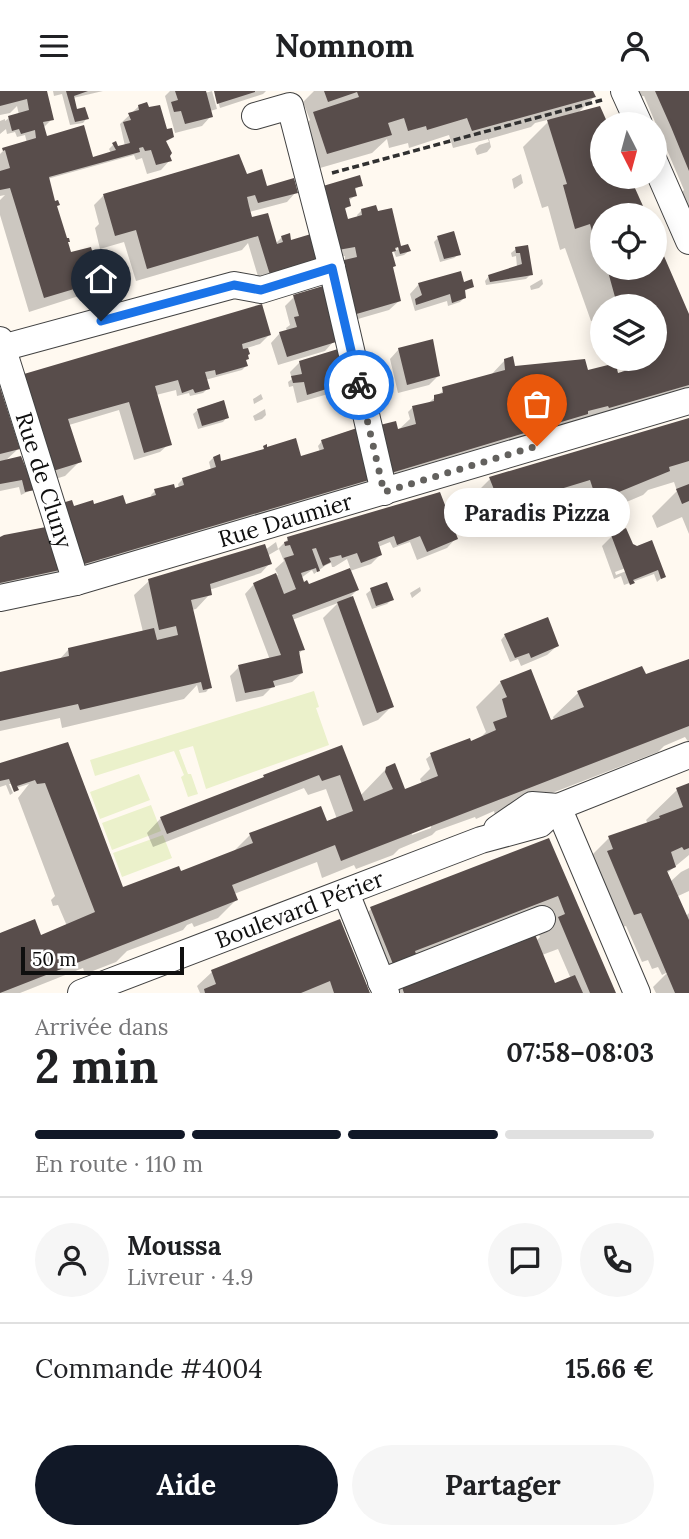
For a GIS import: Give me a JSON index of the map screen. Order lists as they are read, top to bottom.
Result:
{
  "streets": {
    "street": ["Rue de Cluny", "Rue Daumier", "Boulevard Périer"]
  },
  "crossings": [
    ["Rue de Cluny", "Rue Daumier"]
  ],
  "places": ["Paradis Pizza"],
  "scale_bar": "50 m",
  "north": "bottom",
  "page": {
    "header": "Nomnom",
    "bubble": "Paradis Pizza",
    "scale": "50 m",
    "heading": ["2 min", "Arrivée dans", "07:58–08:03"],
    "panel": [
      "Moussa",
      "Livreur · 4.9",
      "Commande #4004",
      "15.66 €"
    ],
    "bar": "En route · 110 m",
    "buttons": ["Aide", "Partager"]
  }
}
